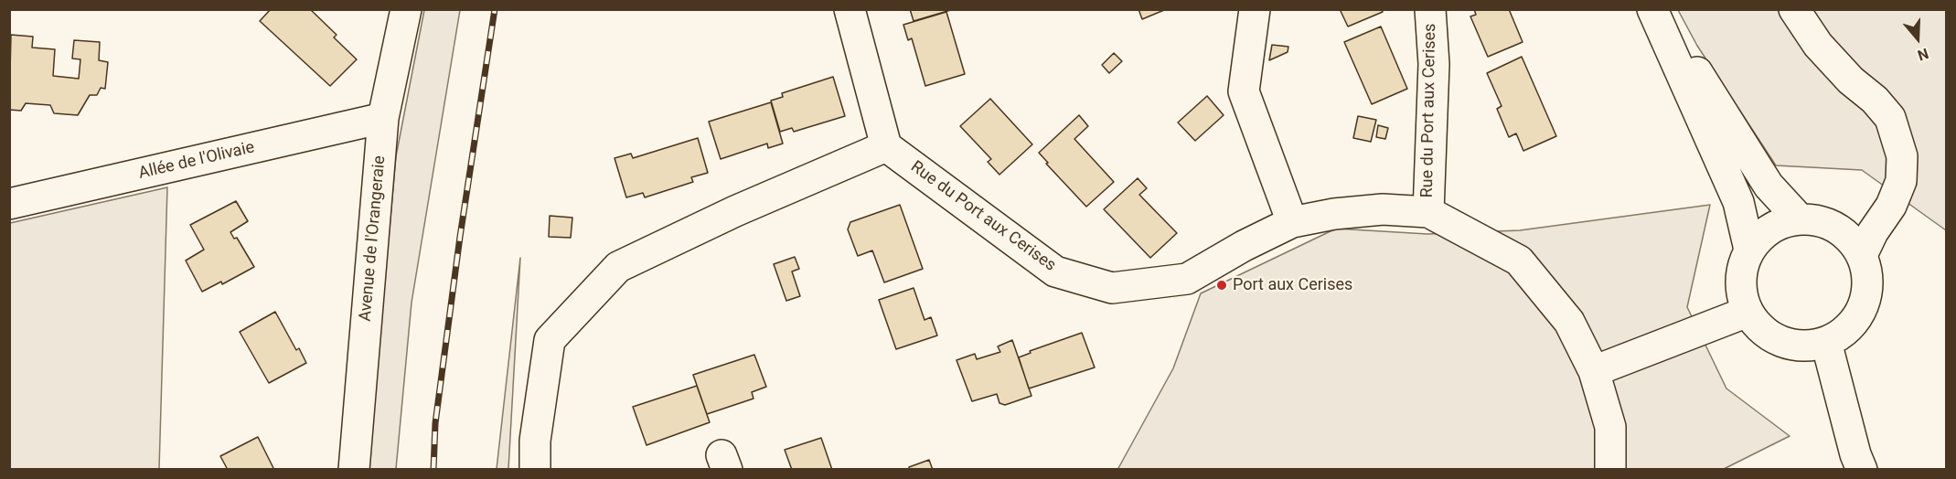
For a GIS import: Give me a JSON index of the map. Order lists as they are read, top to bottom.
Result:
{
  "streets": {
    "street": ["Rue du Port aux Cerises", "Allée de l'Olivaie", "Avenue de l'Orangeraie"]
  },
  "crossings": [
    ["Allée de l'Olivaie", "Avenue de l'Orangeraie"]
  ],
  "places": ["Port aux Cerises"],
  "north": "bottom"
}
